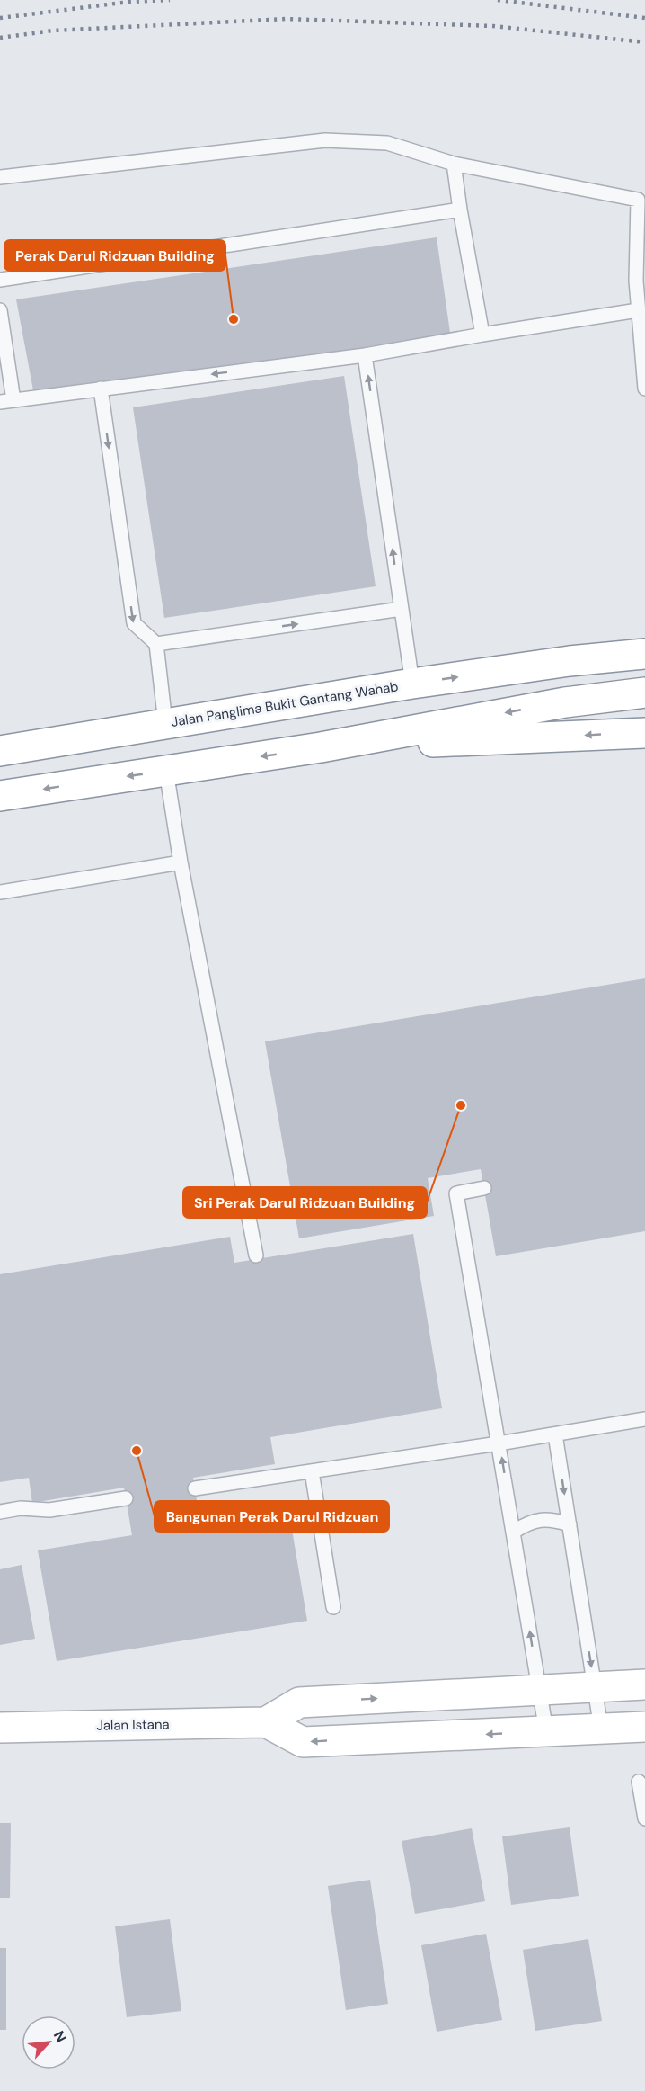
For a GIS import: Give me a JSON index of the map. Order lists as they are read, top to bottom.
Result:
{
  "streets": {
    "main road": ["Jalan Panglima Bukit Gantang Wahab", "Jalan Istana"]
  },
  "places": ["Perak Darul Ridzuan Building", "Sri Perak Darul Ridzuan Building", "Bangunan Perak Darul Ridzuan"],
  "north": "top right"
}
